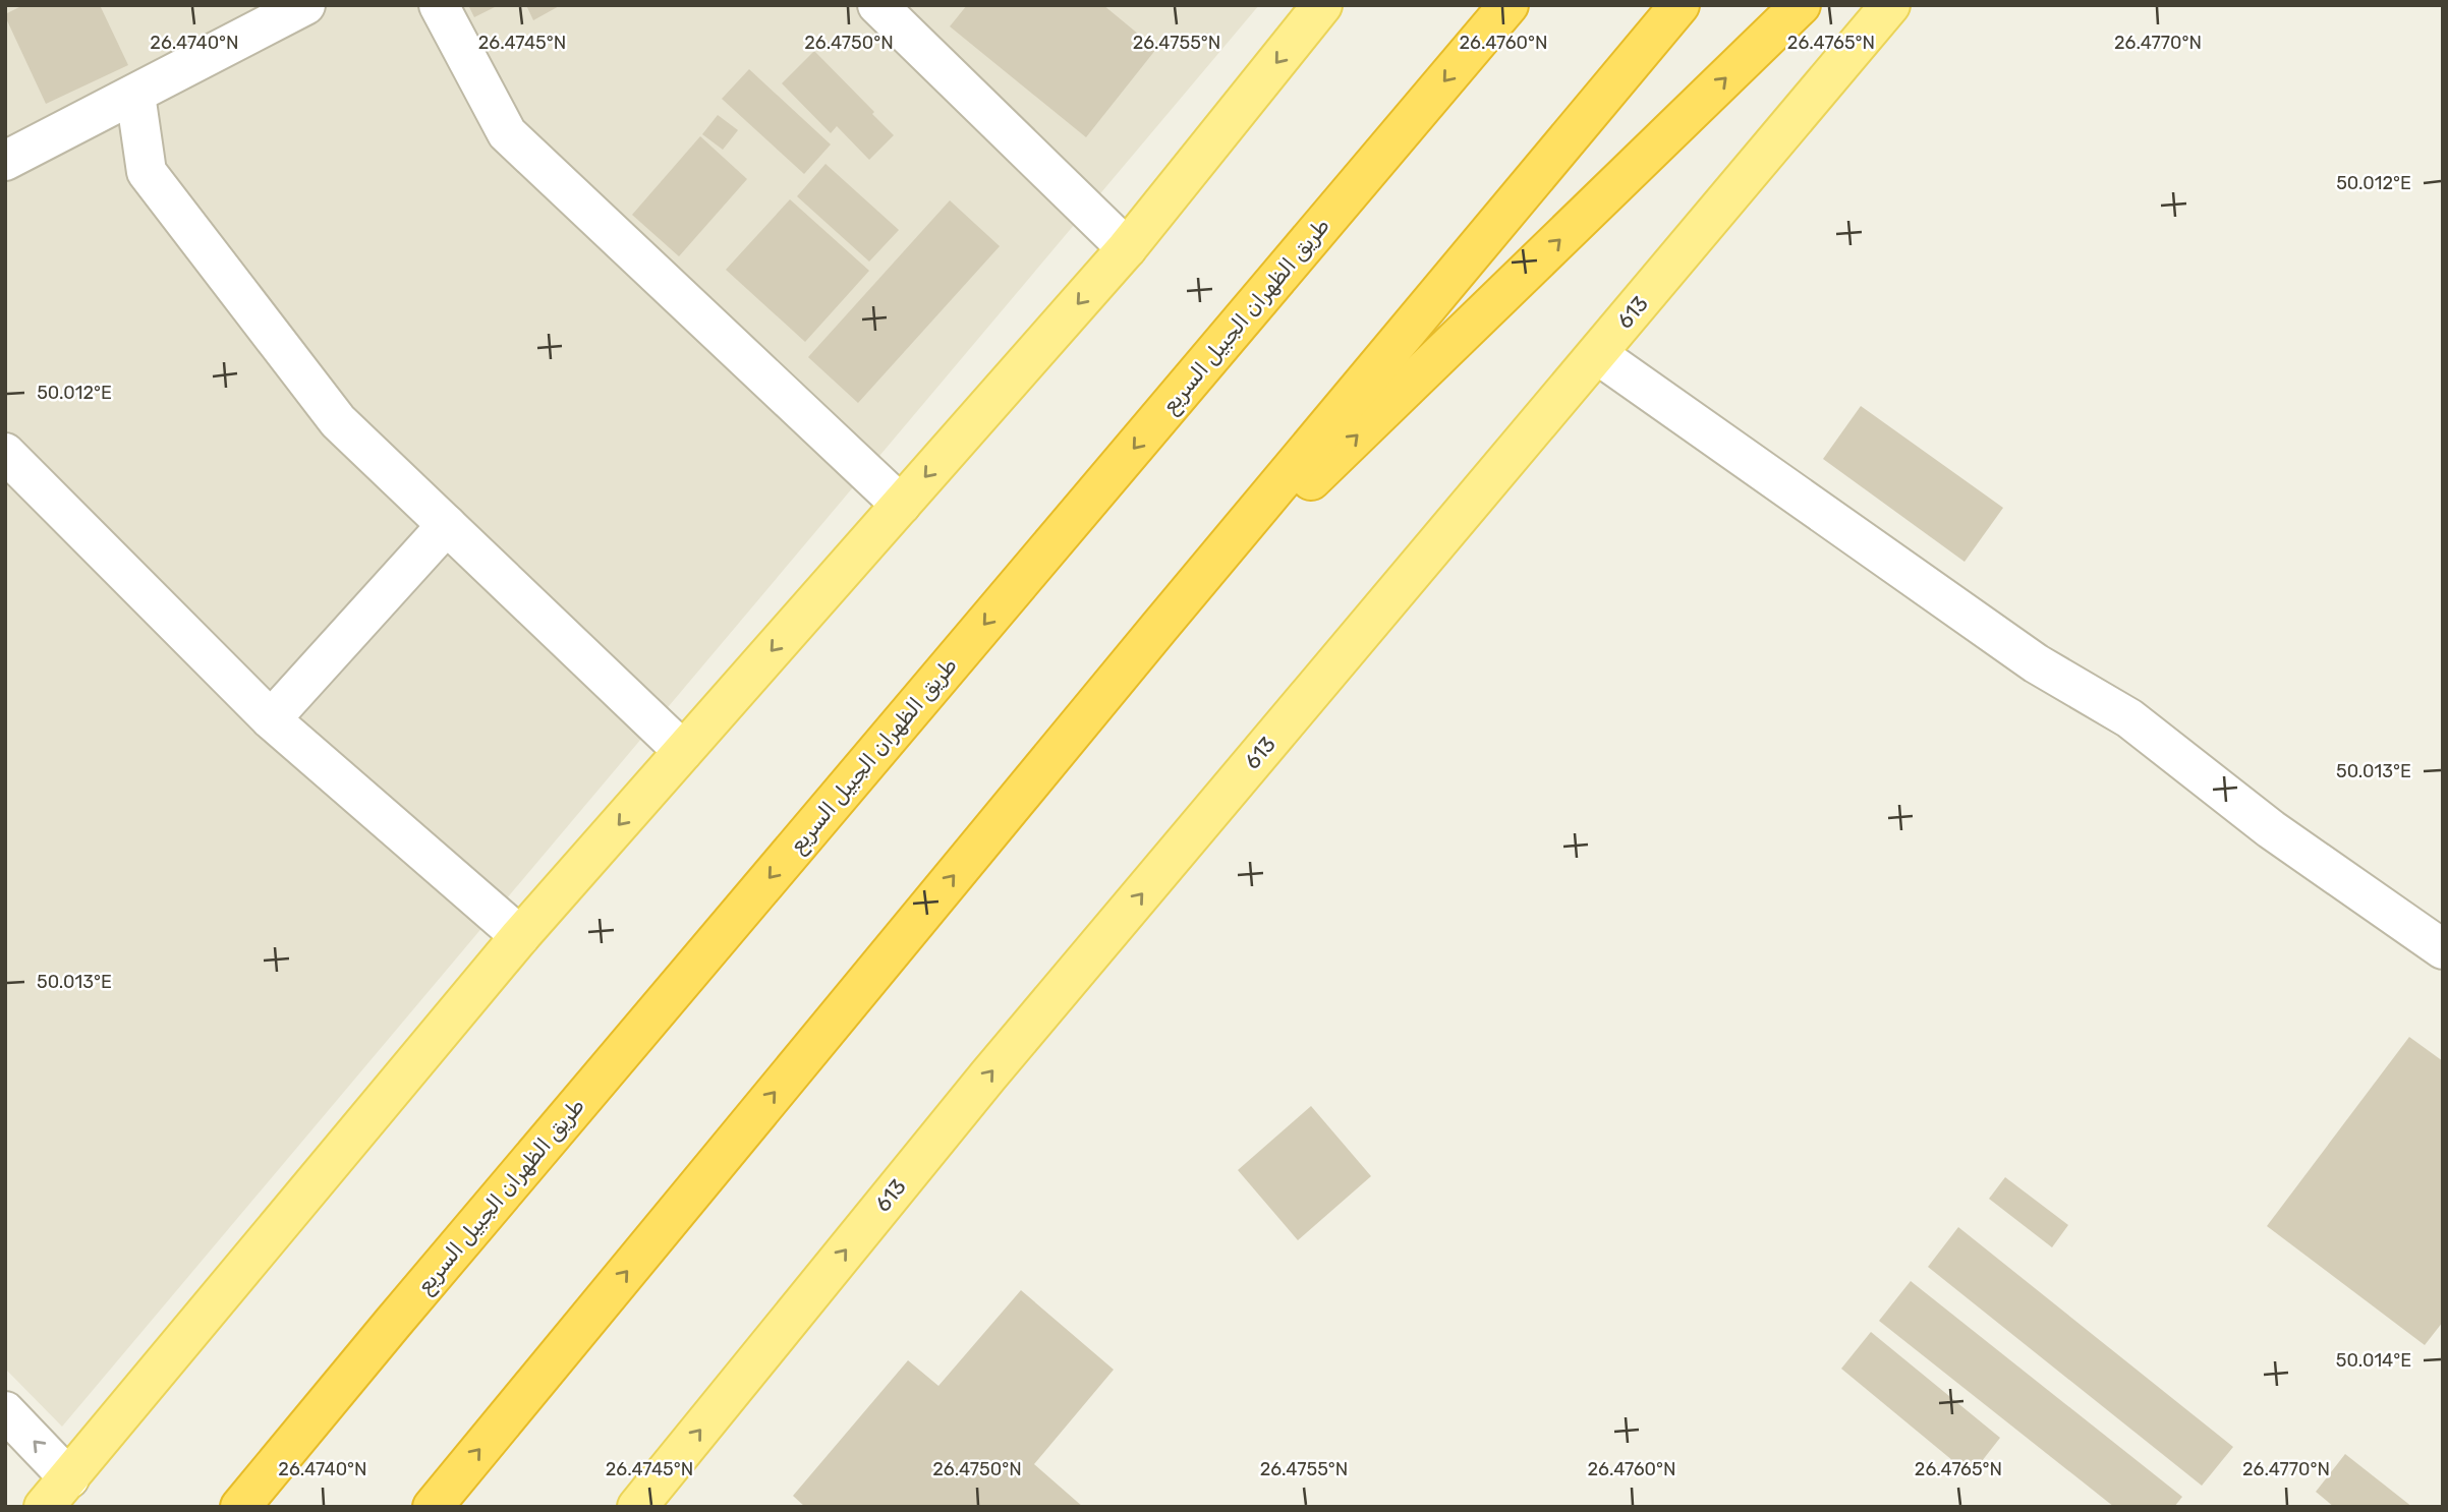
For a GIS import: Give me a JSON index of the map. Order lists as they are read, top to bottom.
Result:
{
  "streets": {
    "highway": ["طريق الظهران الجبيل السريع"],
    "main road": ["613"]
  },
  "one_way": ["613"],
  "coordinates": [
    "26.4740°N",
    "26.4745°N",
    "26.4750°N",
    "26.4755°N",
    "26.4760°N",
    "26.4765°N",
    "26.4770°N",
    "50.012°E",
    "50.013°E",
    "50.014°E"
  ]
}
